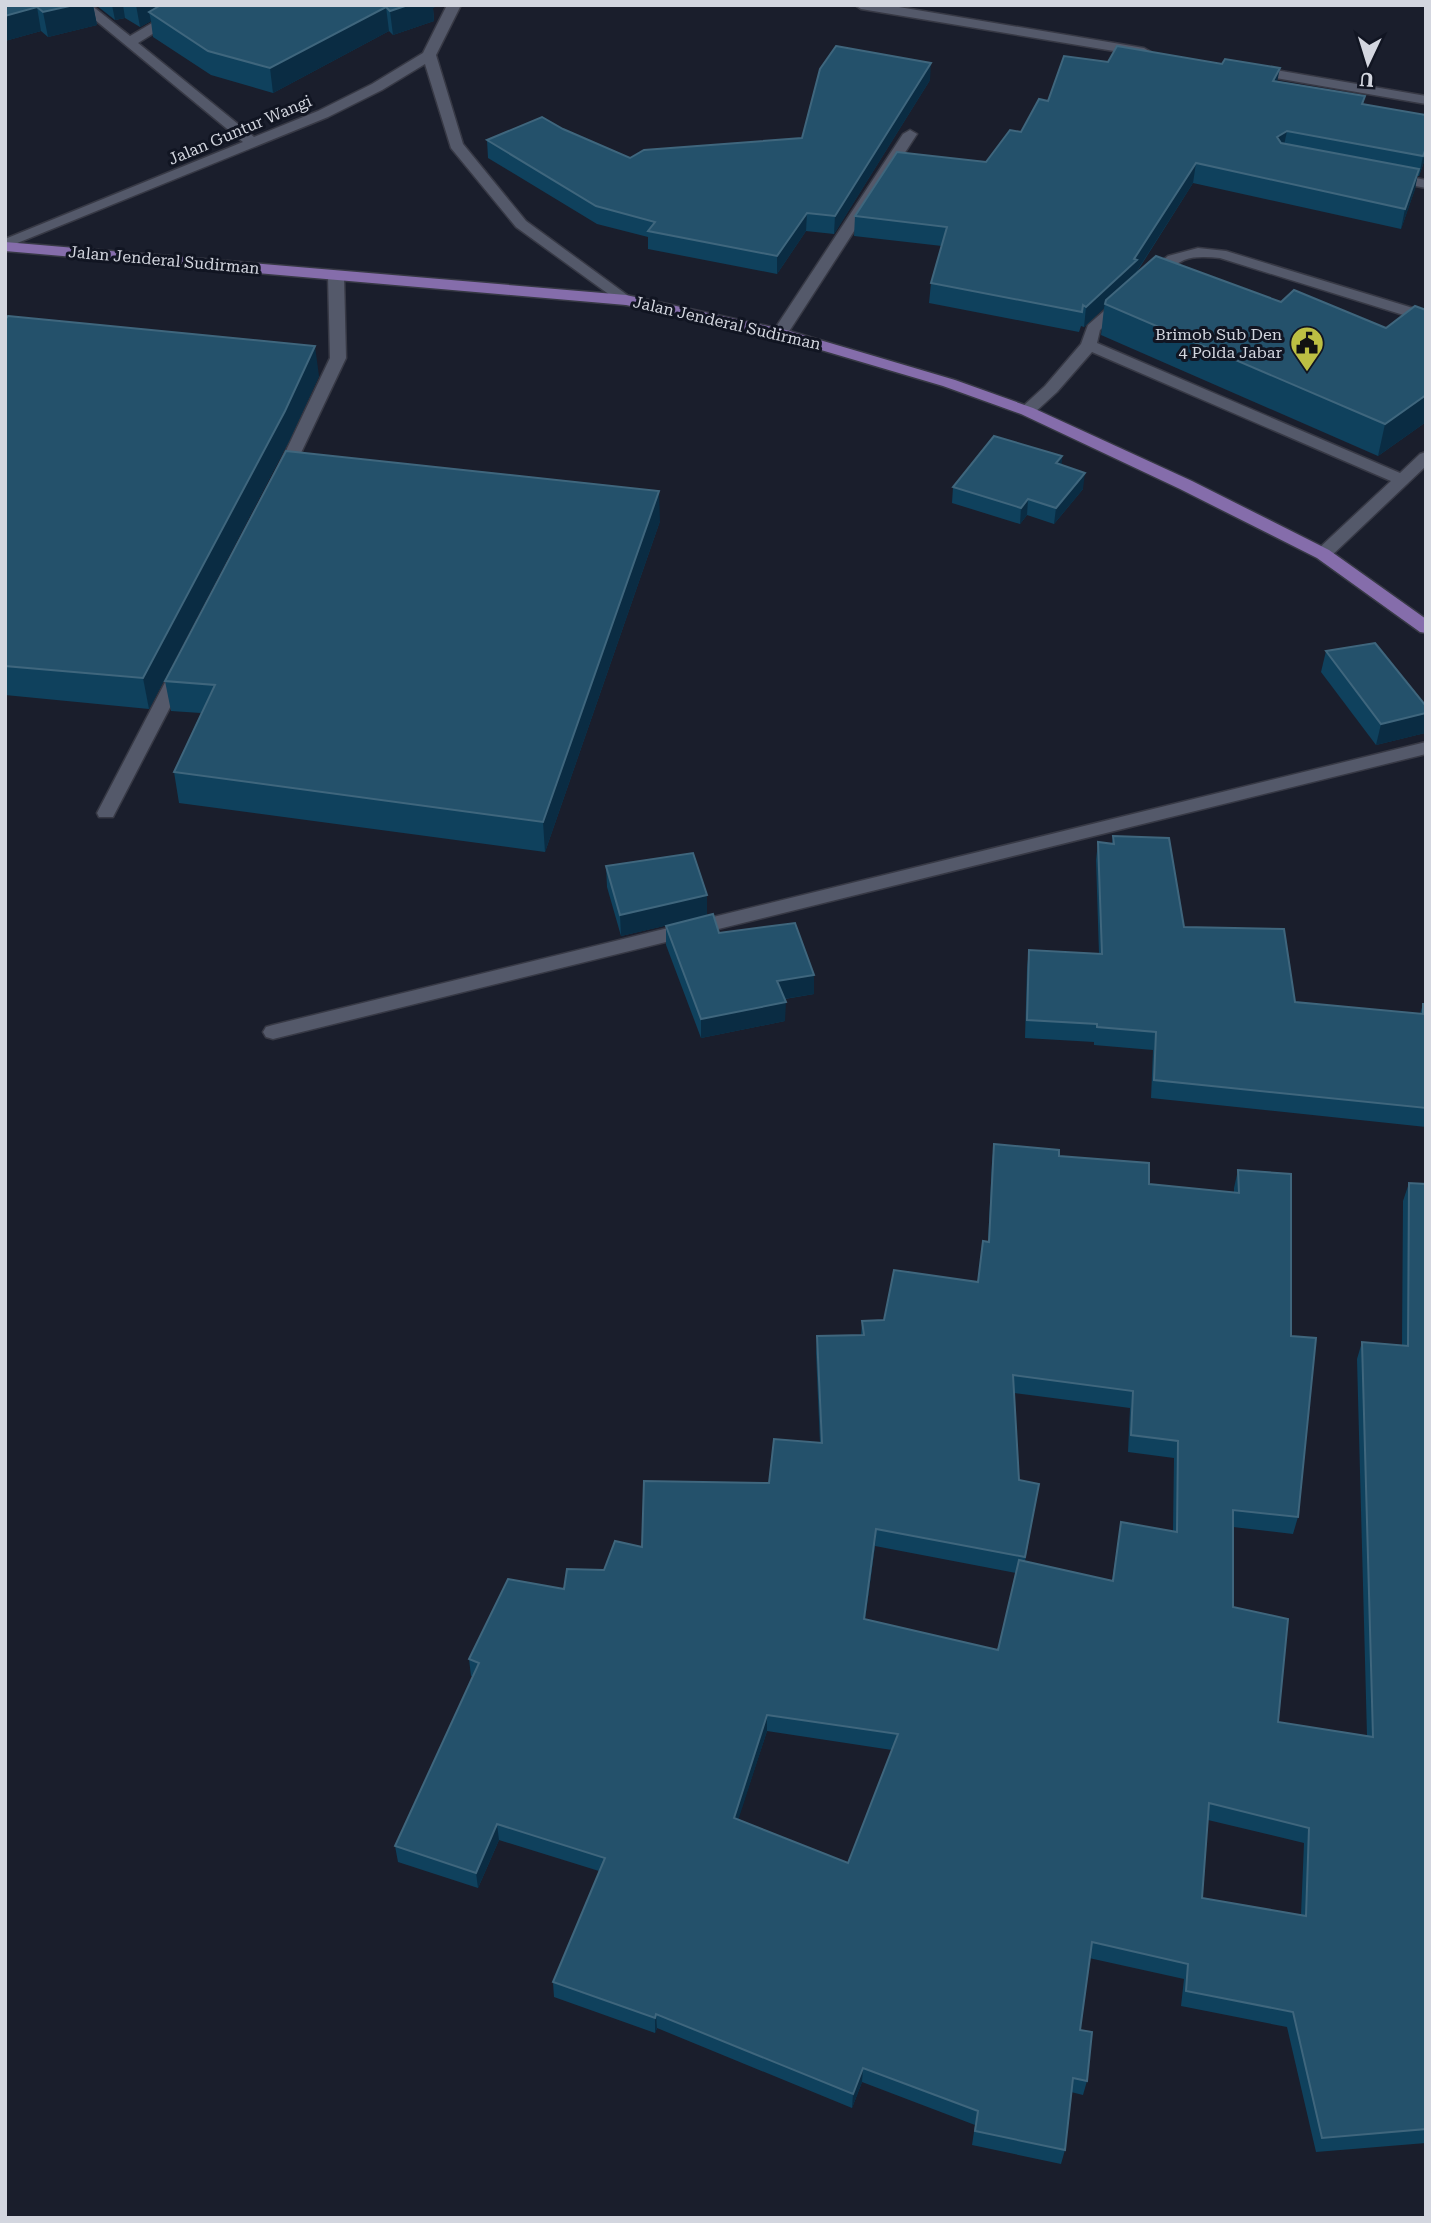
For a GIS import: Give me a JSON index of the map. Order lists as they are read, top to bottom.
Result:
{
  "streets": {
    "main road": ["Jalan Jenderal Sudirman"],
    "street": ["Jalan Guntur Wangi"]
  },
  "crossings": [
    ["Jalan Guntur Wangi", "Jalan Jenderal Sudirman"]
  ],
  "places": {
    "public building": ["Brimob Sub Den 4 Polda Jabar"]
  },
  "north": "bottom"
}
